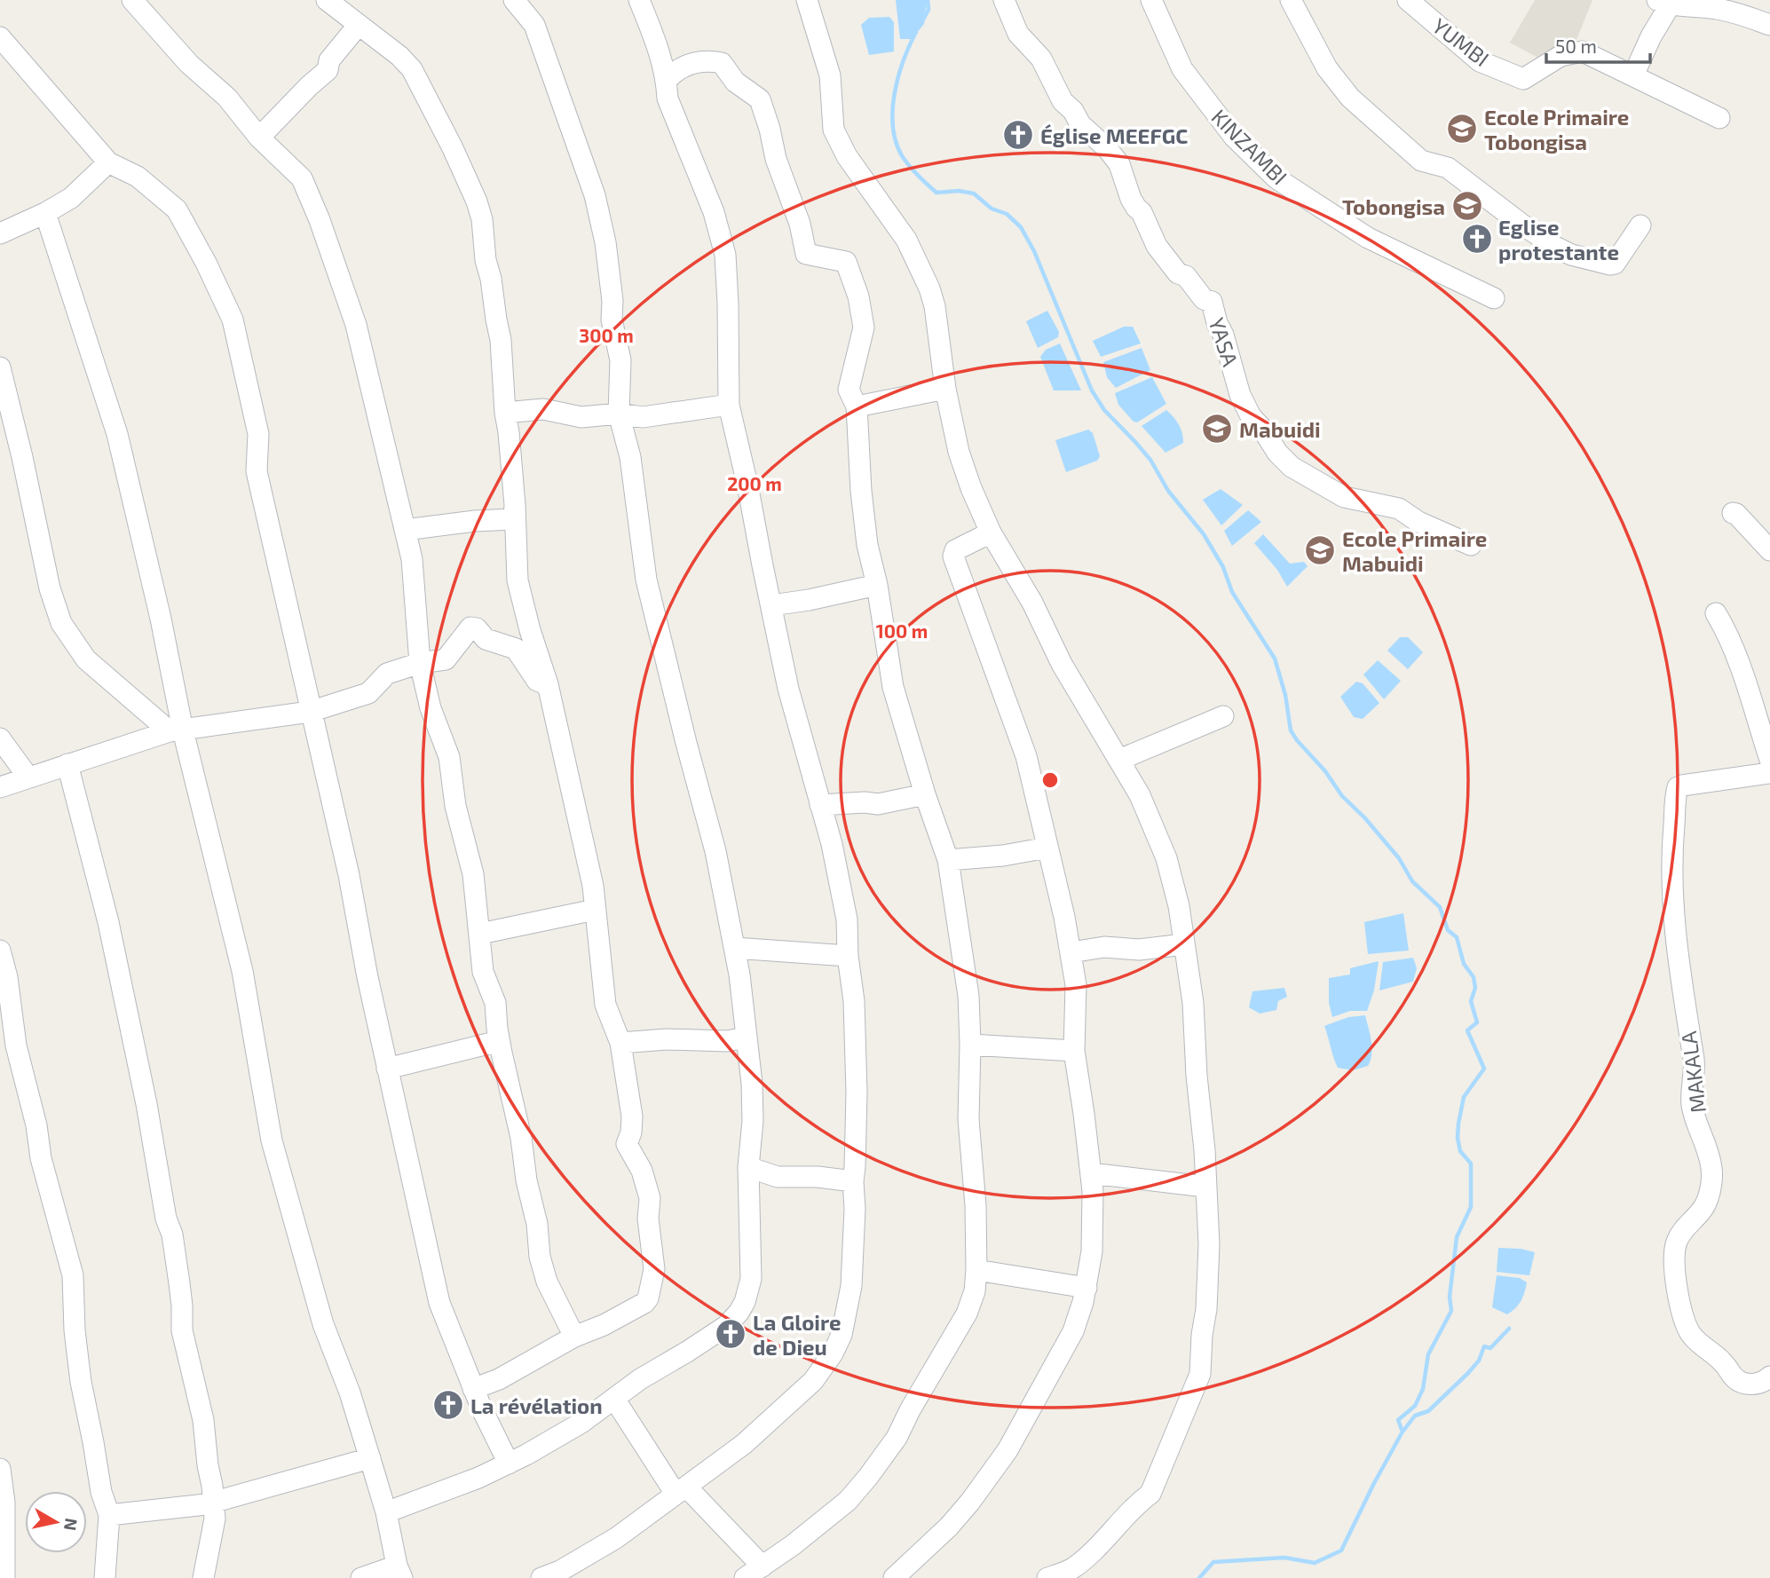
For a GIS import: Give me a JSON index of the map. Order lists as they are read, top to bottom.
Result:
{
  "streets": {
    "street": [
      "YUMBI",
      "KINZAMBI",
      "YASA",
      "MAKALA"
    ]
  },
  "places": {
    "school or university": [
      "Ecole Primaire Tobongisa",
      "Tobongisa",
      "Mabuidi",
      "Ecole Primaire Mabuidi"
    ],
    "church": [
      "Église MEEFGC",
      "Eglise protestante",
      "La Gloire de Dieu",
      "La révélation"
    ]
  },
  "scale_bar": "50 m",
  "north": "right",
  "rings": ["300 m", "200 m", "100 m"]
}
